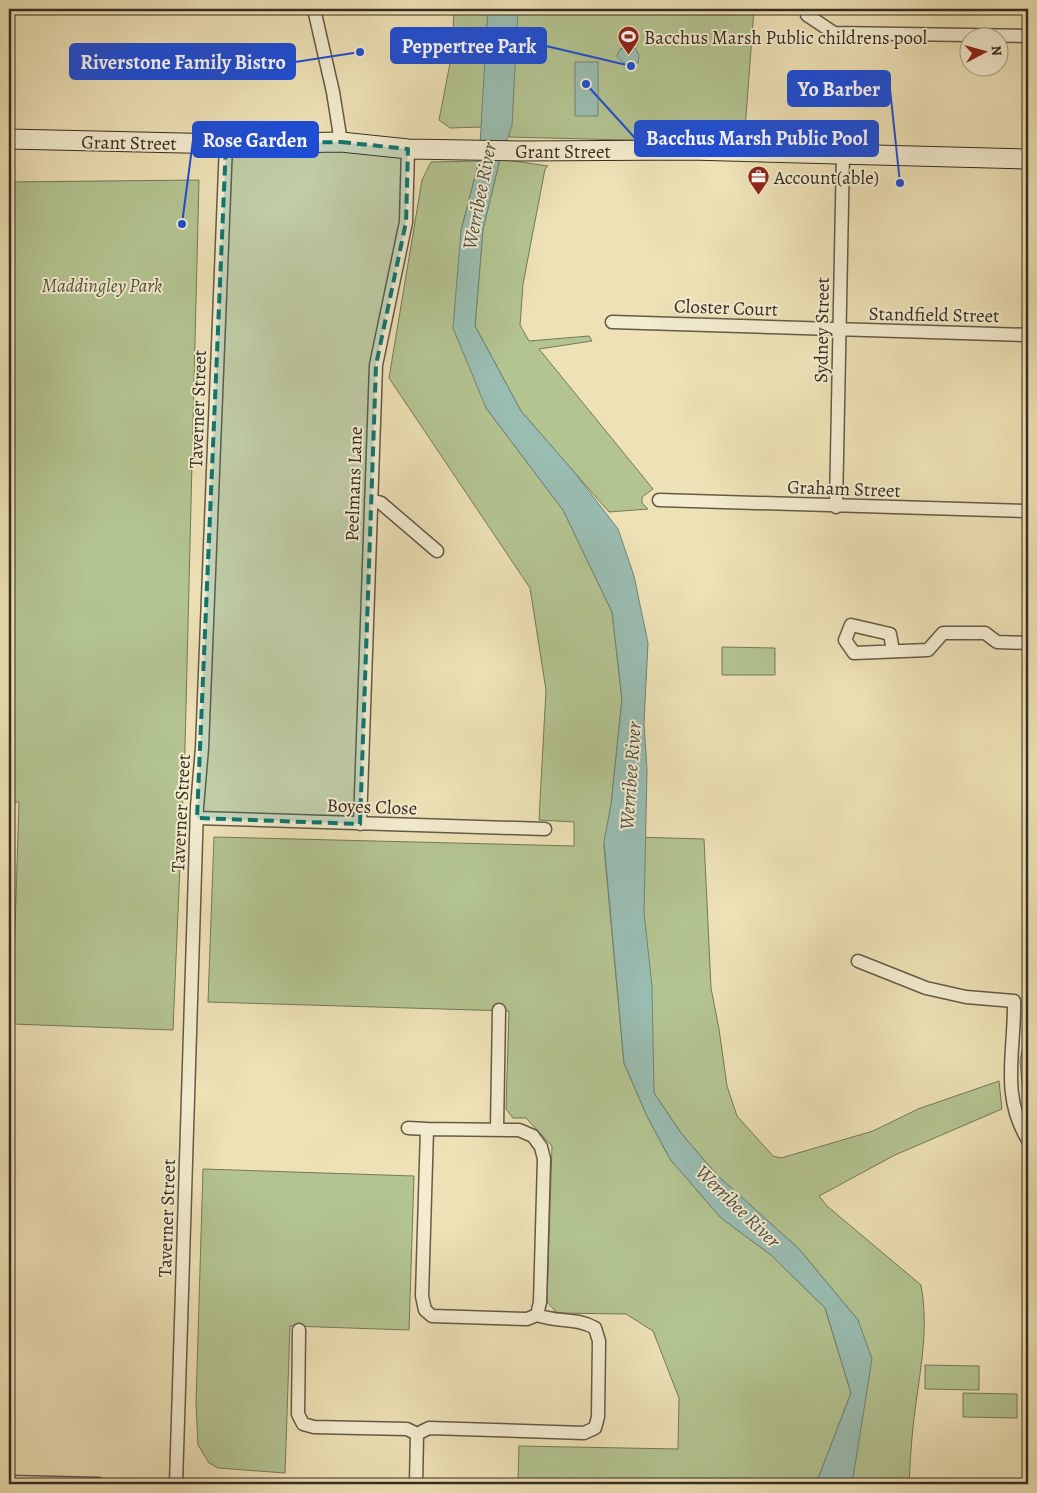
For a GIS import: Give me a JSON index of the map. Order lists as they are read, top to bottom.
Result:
{
  "streets": {
    "main road": ["Grant Street"],
    "street": [
      "Closter Court",
      "Standfield Street",
      "Sydney Street",
      "Taverner Street",
      "Peelmans Lane",
      "Graham Street",
      "Boyes Close"
    ]
  },
  "crossings": [
    ["Grant Street", "Sydney Street"],
    ["Grant Street", "Taverner Street"],
    ["Grant Street", "Peelmans Lane"],
    ["Closter Court", "Standfield Street"],
    ["Closter Court", "Sydney Street"],
    ["Standfield Street", "Sydney Street"],
    ["Sydney Street", "Graham Street"],
    ["Taverner Street", "Boyes Close"],
    ["Peelmans Lane", "Boyes Close"]
  ],
  "water": ["Werribee River"],
  "parks": ["Maddingley Park"],
  "places": {
    "other": [
      "Riverstone Family Bistro",
      "Peppertree Park",
      "Bacchus Marsh Public Pool",
      "Yo Barber",
      "Rose Garden"
    ],
    "sports": ["Bacchus Marsh Public childrens pool"],
    "office": ["Account(able)"]
  },
  "north": "right"
}
